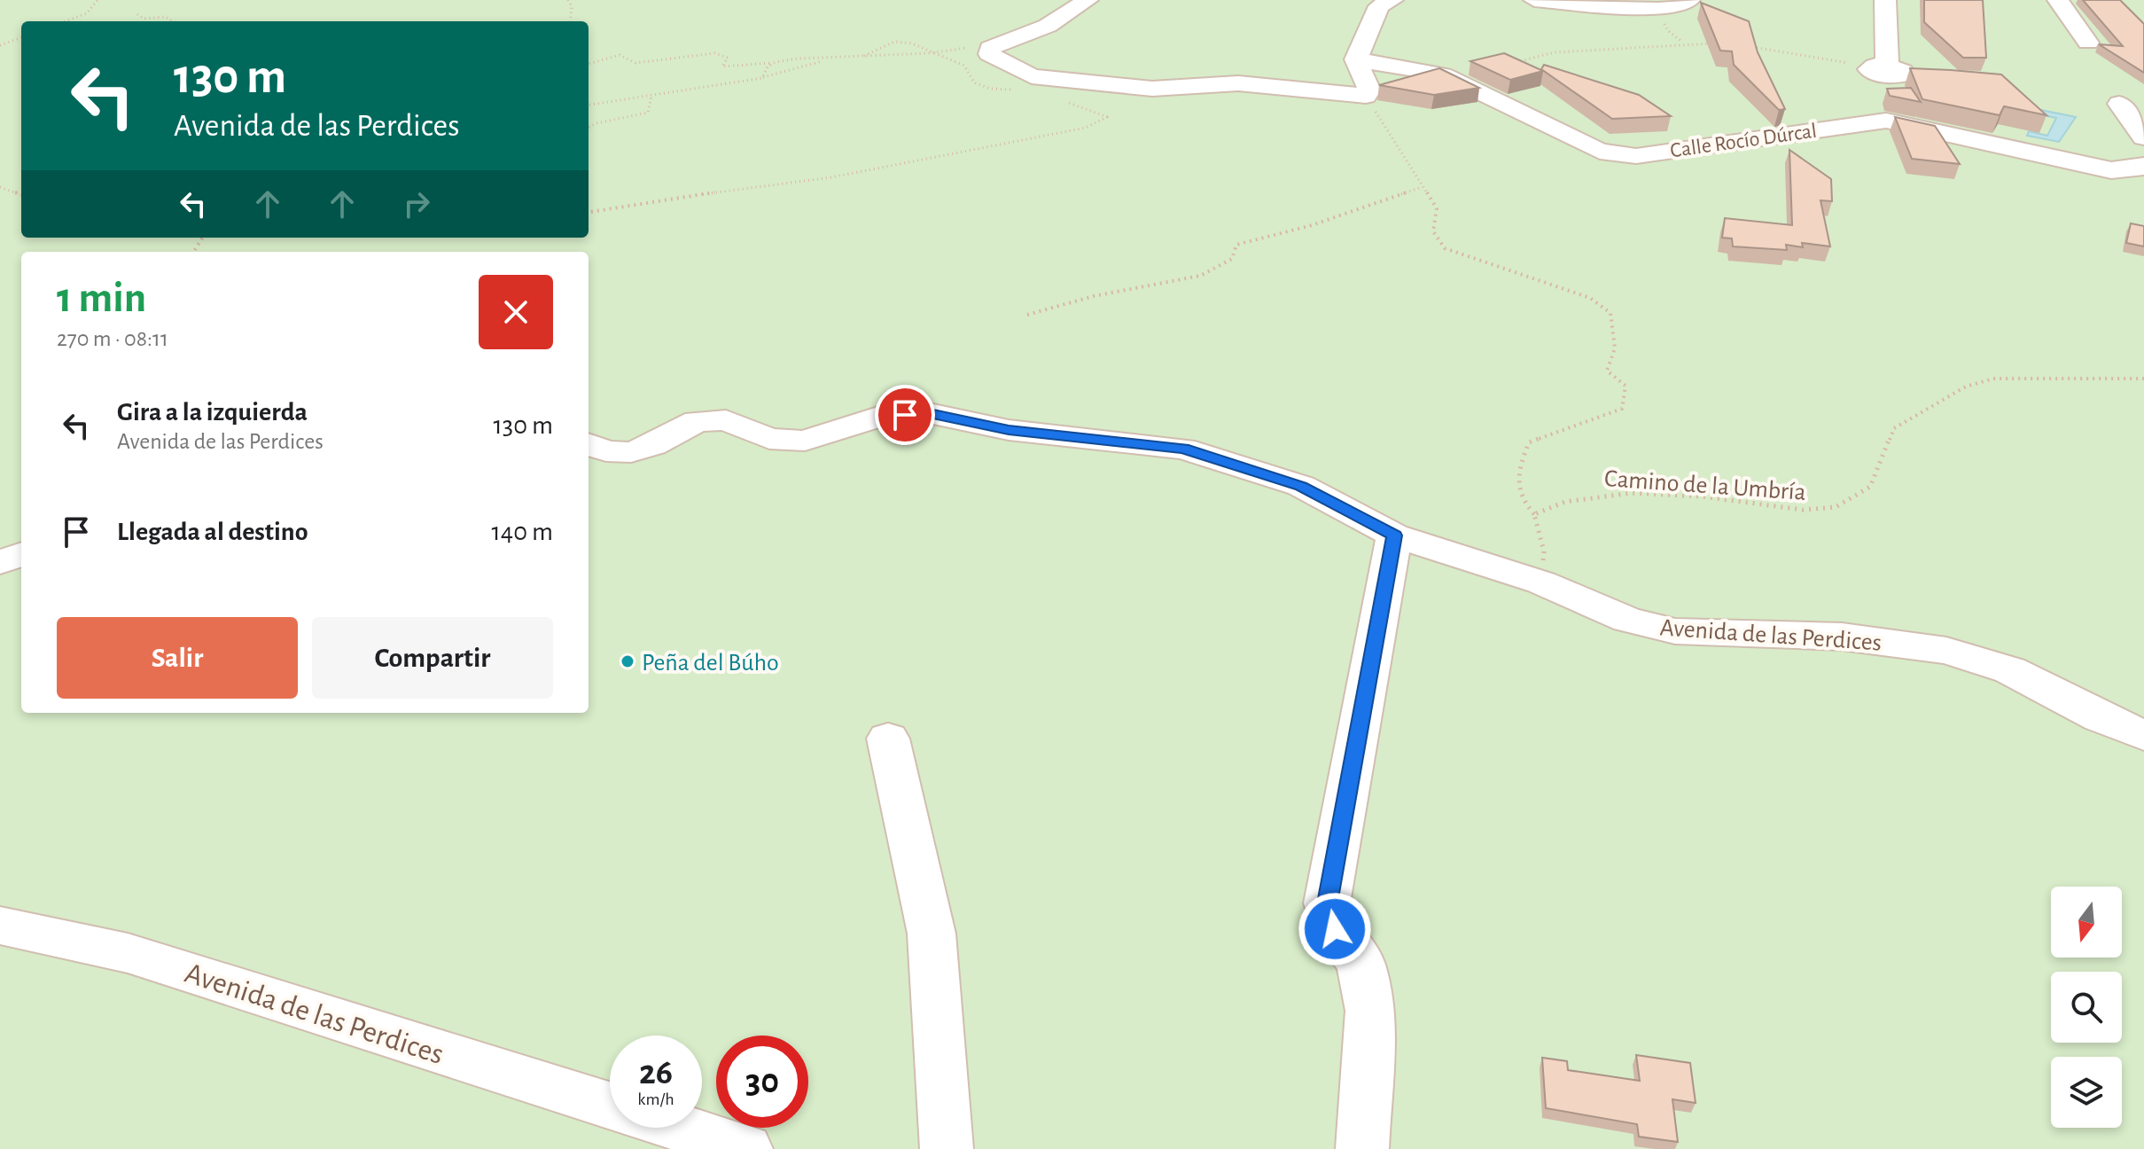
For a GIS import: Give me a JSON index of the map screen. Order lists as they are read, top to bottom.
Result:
{
  "streets": {
    "street": ["Calle Rocío Dúrcal", "Avenida de las Perdices"],
    "path": ["Camino de la Umbría"]
  },
  "places": ["Peña del Búho"],
  "north": "bottom",
  "page": {
    "turn": ["130 m", "Avenida de las Perdices"],
    "heading": ["1 min", "270 m · 08:11"],
    "list": [
      {
        "name": "Gira a la izquierda",
        "note": "Avenida de las Perdices",
        "value": "130 m"
      },
      {
        "name": "Llegada al destino",
        "value": "140 m"
      }
    ],
    "buttons": ["Salir", "Compartir"],
    "speed": "26 km/h",
    "limit": "30"
  }
}
